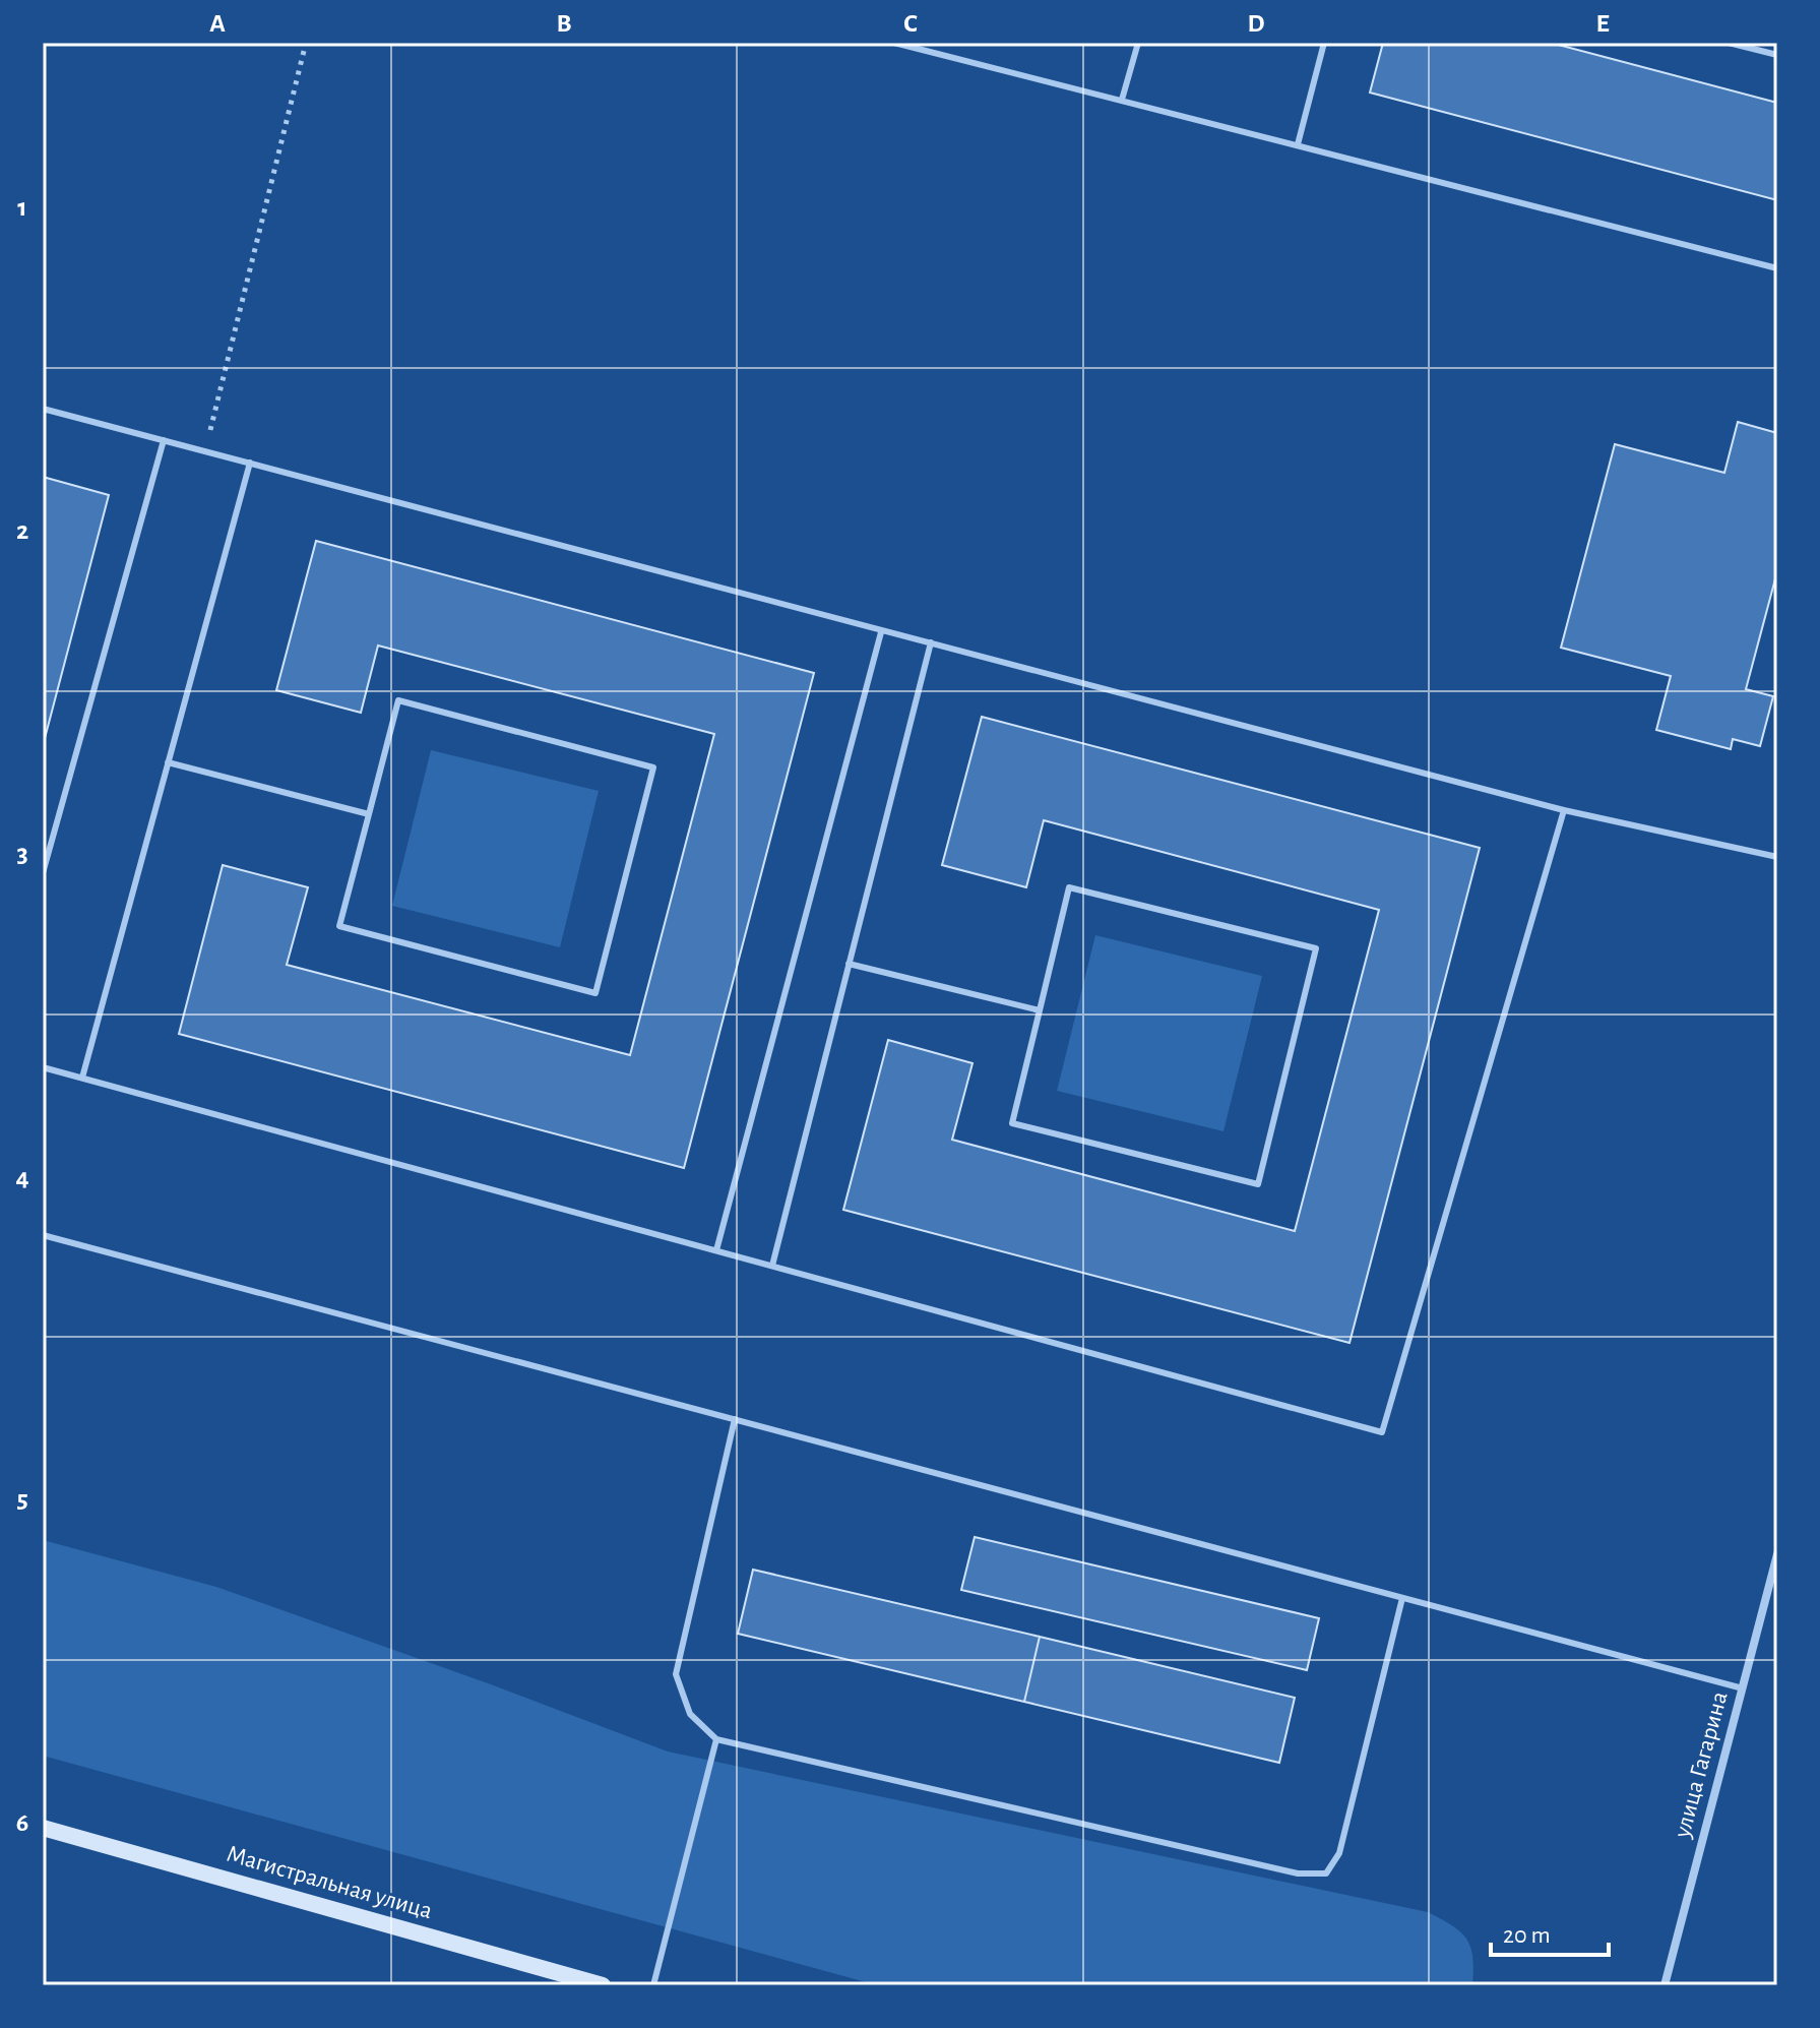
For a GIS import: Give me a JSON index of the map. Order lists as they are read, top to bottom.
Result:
{
  "streets": {
    "main road": ["Магистральная улица"],
    "street": ["улица Гагарина"]
  },
  "scale_bar": "20 m",
  "grid": {
    "columns": [
      "A",
      "B",
      "C",
      "D",
      "E"
    ],
    "rows": [
      "1",
      "2",
      "3",
      "4",
      "5",
      "6"
    ]
  }
}
